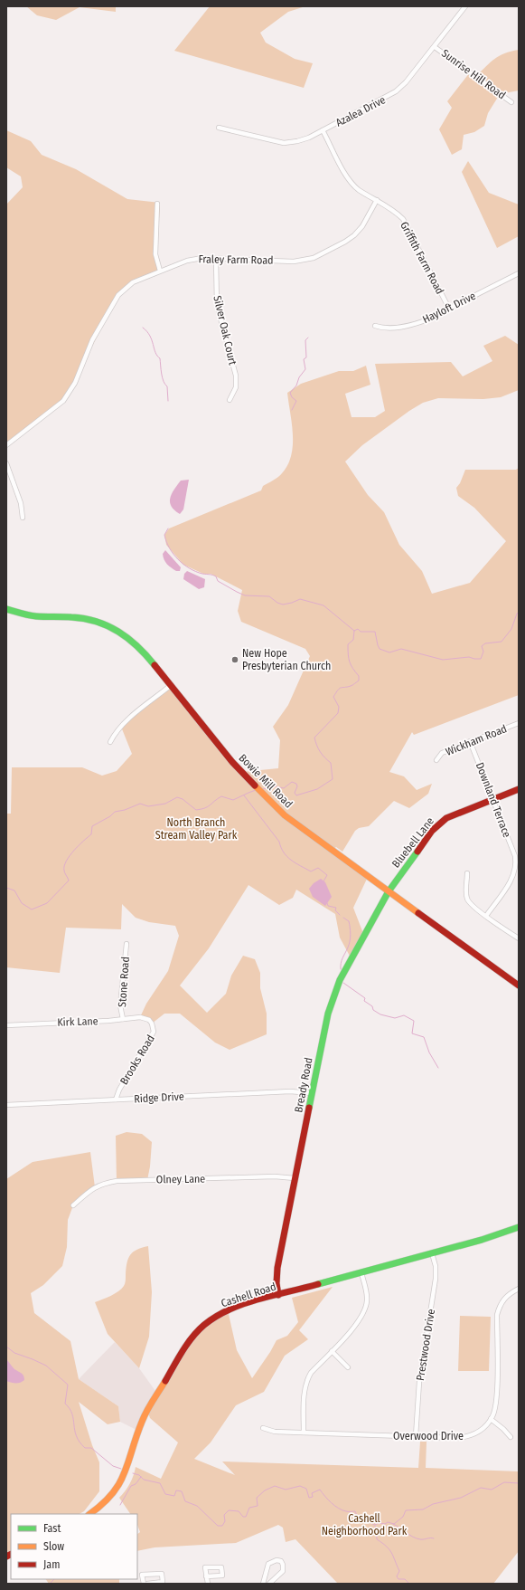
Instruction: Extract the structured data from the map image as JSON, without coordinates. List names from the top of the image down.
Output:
{
  "streets": {
    "street": [
      "Sunrise Hill Road",
      "Azalea Drive",
      "Griffith Farm Road",
      "Fraley Farm Road",
      "Hayloft Drive",
      "Silver Oak Court",
      "Wickham Road",
      "Bowie Mill Road",
      "Downland Terrace",
      "Bluebell Lane",
      "Stone Road",
      "Kirk Lane",
      "Brooks Road",
      "Bready Road",
      "Ridge Drive",
      "Olney Lane",
      "Cashell Road",
      "Prestwood Drive",
      "Overwood Drive"
    ]
  },
  "crossings": [
    ["Sunrise Hill Road", "Azalea Drive"],
    ["Azalea Drive", "Griffith Farm Road"],
    ["Griffith Farm Road", "Fraley Farm Road"],
    ["Griffith Farm Road", "Hayloft Drive"],
    ["Fraley Farm Road", "Silver Oak Court"],
    ["Wickham Road", "Downland Terrace"],
    ["Bowie Mill Road", "Bluebell Lane"],
    ["Bowie Mill Road", "Bready Road"],
    ["Downland Terrace", "Bluebell Lane"],
    ["Bluebell Lane", "Bready Road"],
    ["Stone Road", "Kirk Lane"],
    ["Kirk Lane", "Brooks Road"],
    ["Brooks Road", "Ridge Drive"],
    ["Bready Road", "Ridge Drive"],
    ["Bready Road", "Olney Lane"],
    ["Bready Road", "Cashell Road"],
    ["Cashell Road", "Prestwood Drive"],
    ["Prestwood Drive", "Overwood Drive"]
  ],
  "parks": ["North Branch Stream Valley Park", "Cashell Neighborhood Park"],
  "places": ["New Hope Presbyterian Church"],
  "legend": ["Fast", "Slow", "Jam"]
}
